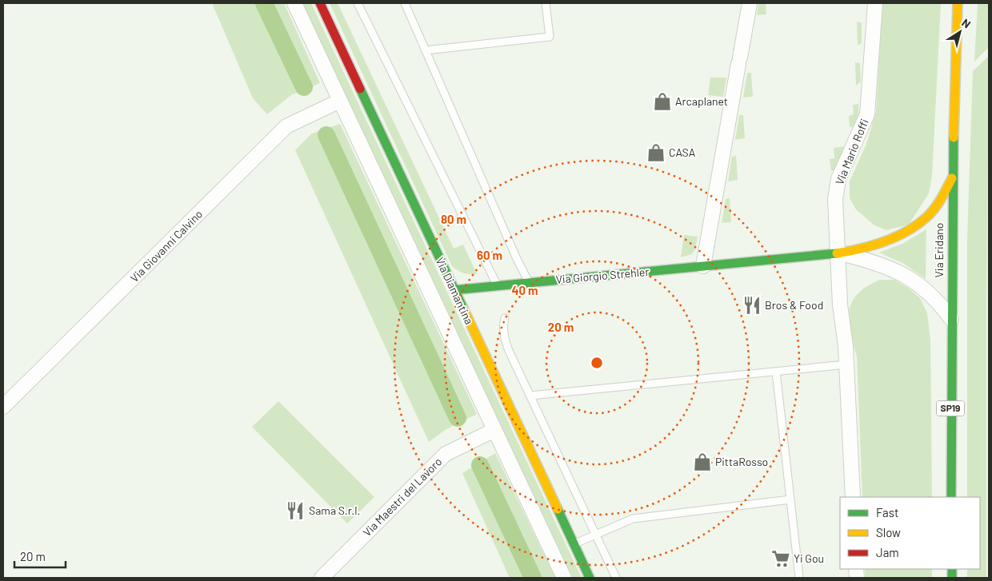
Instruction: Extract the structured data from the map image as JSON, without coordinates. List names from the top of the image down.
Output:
{
  "streets": {
    "street": [
      "Via Mario Roffi",
      "Via Giovanni Calvino",
      "Via Eridano",
      "Via Giorgio Strehler",
      "Via Diamantina",
      "SP19",
      "Via Maestri del Lavoro"
    ]
  },
  "crossings": [
    ["Via Mario Roffi", "Via Giorgio Strehler"],
    ["Via Giovanni Calvino", "Via Diamantina"],
    ["Via Eridano", "Via Giorgio Strehler"],
    ["Via Giorgio Strehler", "Via Diamantina"],
    ["Via Diamantina", "Via Maestri del Lavoro"]
  ],
  "places": {
    "shop": ["Arcaplanet", "CASA", "PittaRosso"],
    "restaurant": ["Bros & Food", "Sama S.r.l."],
    "supermarket": ["Yi Gou"]
  },
  "legend": ["Fast", "Slow", "Jam"],
  "scale_bar": "20 m",
  "north": "top right",
  "rings": [
    "80 m",
    "60 m",
    "40 m",
    "20 m"
  ]
}
